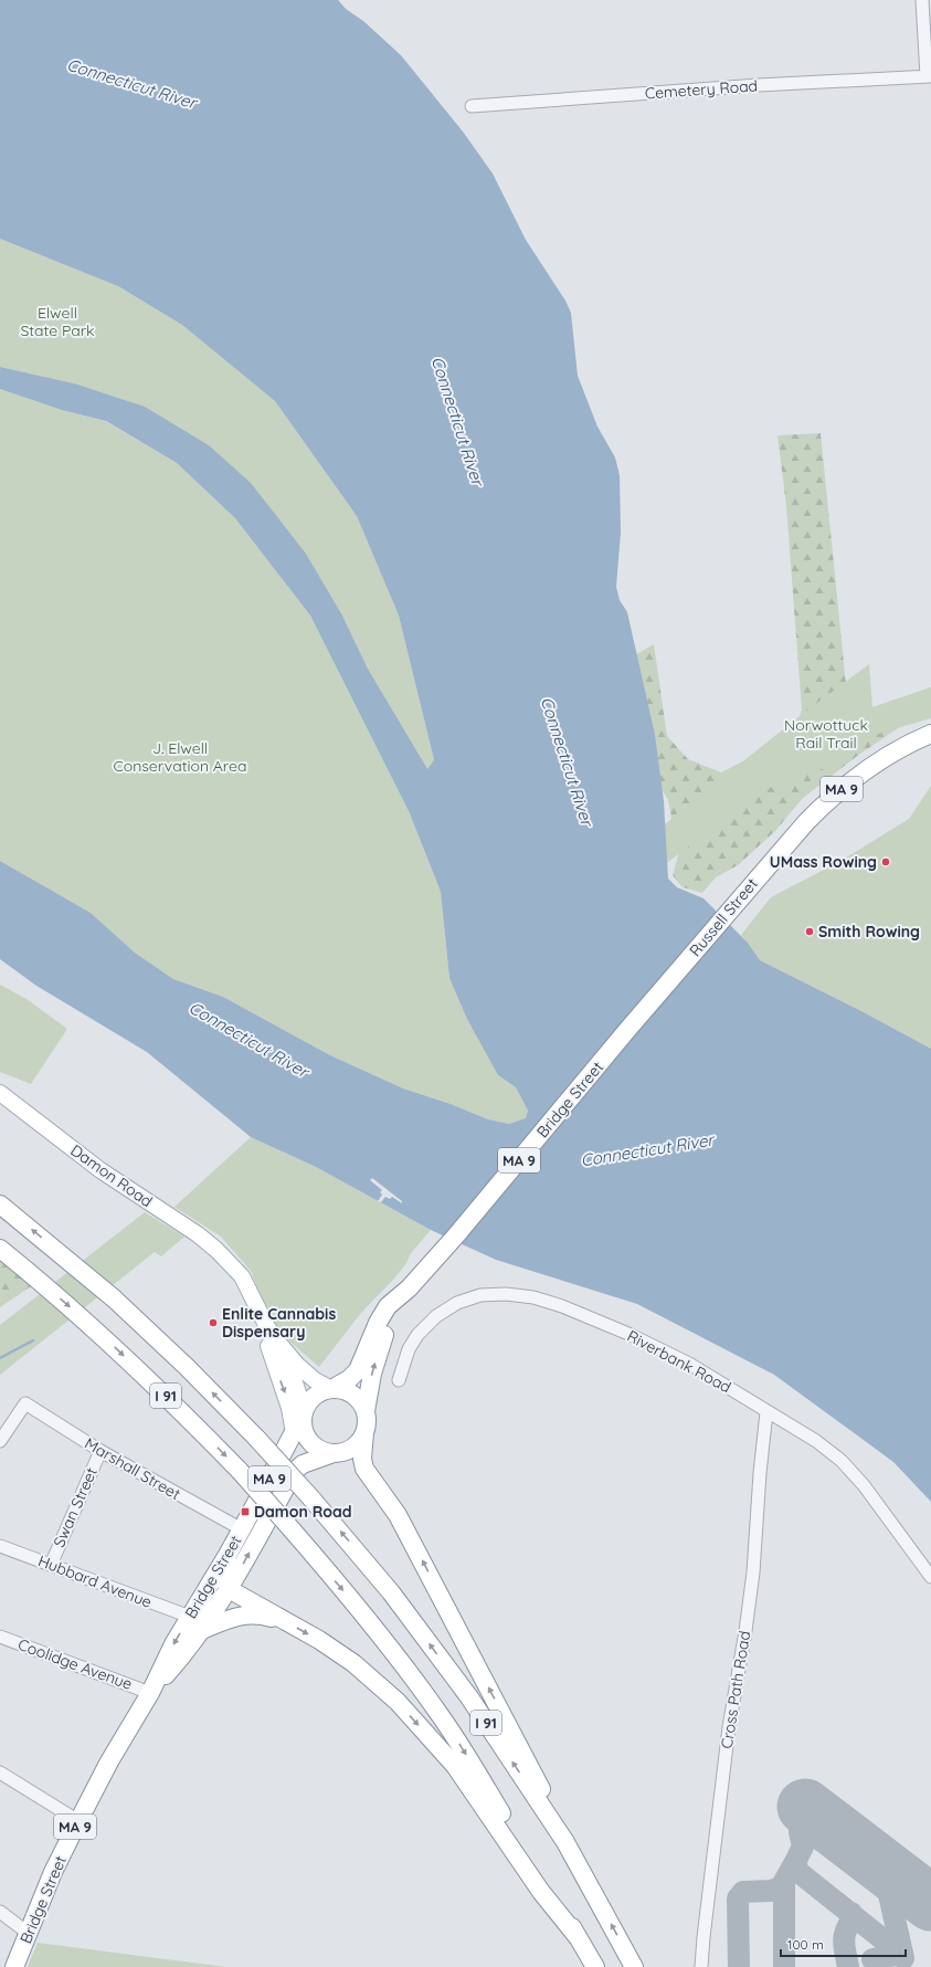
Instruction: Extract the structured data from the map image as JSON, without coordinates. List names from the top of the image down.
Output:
{
  "streets": {
    "highway": [
      "MA 9",
      "Russell Street",
      "Bridge Street",
      "I 91"
    ],
    "main road": ["Damon Road"],
    "street": [
      "Cemetery Road",
      "Riverbank Road",
      "Marshall Street",
      "Swan Street",
      "Hubbard Avenue",
      "Coolidge Avenue",
      "Cross Path Road"
    ]
  },
  "crossings": [
    ["Russell Street", "Bridge Street"],
    ["Bridge Street", "Damon Road"],
    ["Bridge Street", "Marshall Street"],
    ["Bridge Street", "Hubbard Avenue"],
    ["Bridge Street", "Coolidge Avenue"],
    ["Riverbank Road", "Cross Path Road"],
    ["Marshall Street", "Swan Street"],
    ["Swan Street", "Hubbard Avenue"]
  ],
  "water": ["Connecticut River"],
  "parks": ["Elwell State Park", "Norwottuck Rail Trail", "J. Elwell Conservation Area"],
  "places": {
    "other": ["UMass Rowing", "Smith Rowing", "Enlite Cannabis Dispensary"],
    "transit": ["Damon Road"]
  },
  "scale_bar": "100 m"
}
